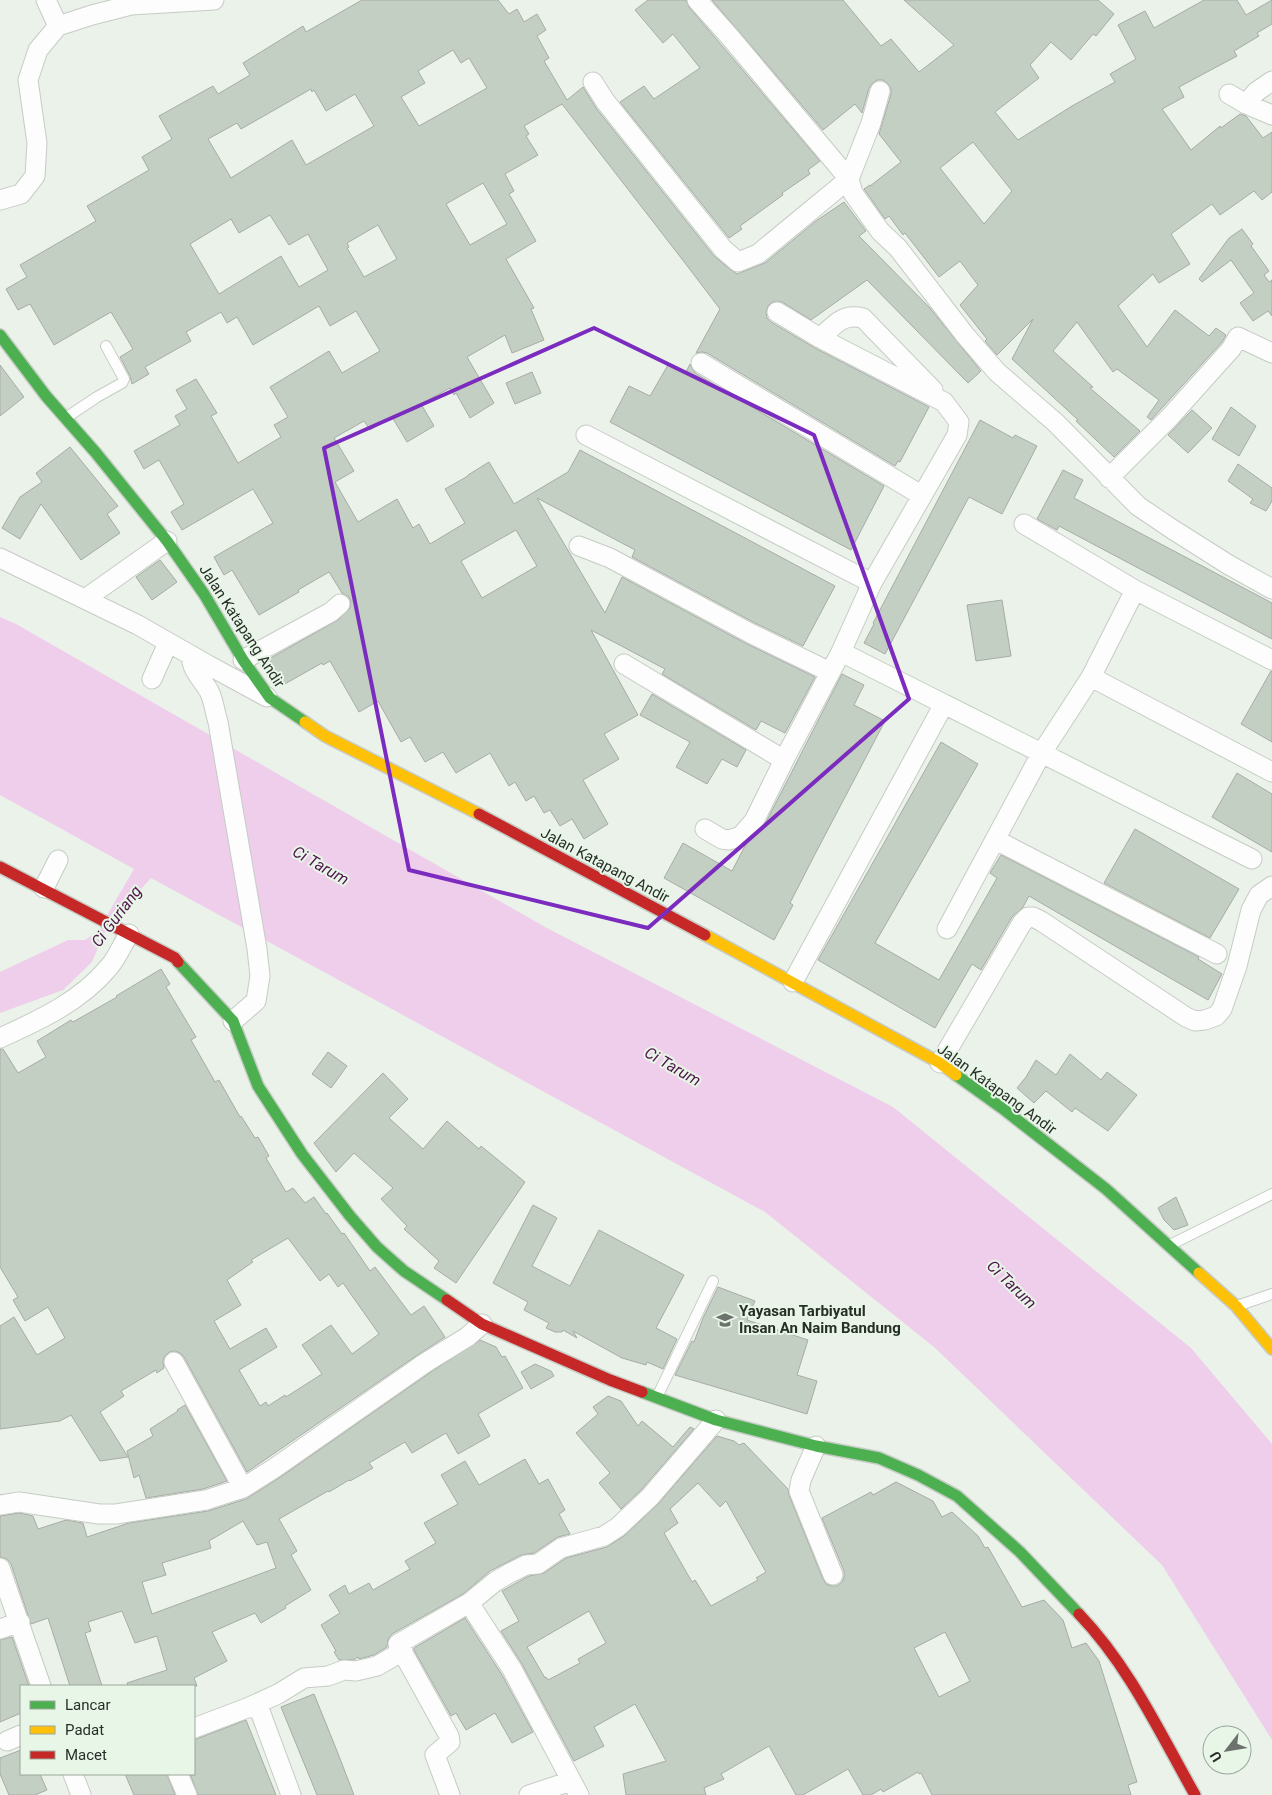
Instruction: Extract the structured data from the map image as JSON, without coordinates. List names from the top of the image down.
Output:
{
  "streets": {
    "street": ["Jalan Katapang Andir"]
  },
  "water": ["Ci Tarum", "Ci Guriang"],
  "places": {
    "school or university": ["Yayasan Tarbiyatul Insan An Naim Bandung"]
  },
  "legend": ["Lancar", "Padat", "Macet"],
  "north": "bottom left"
}
